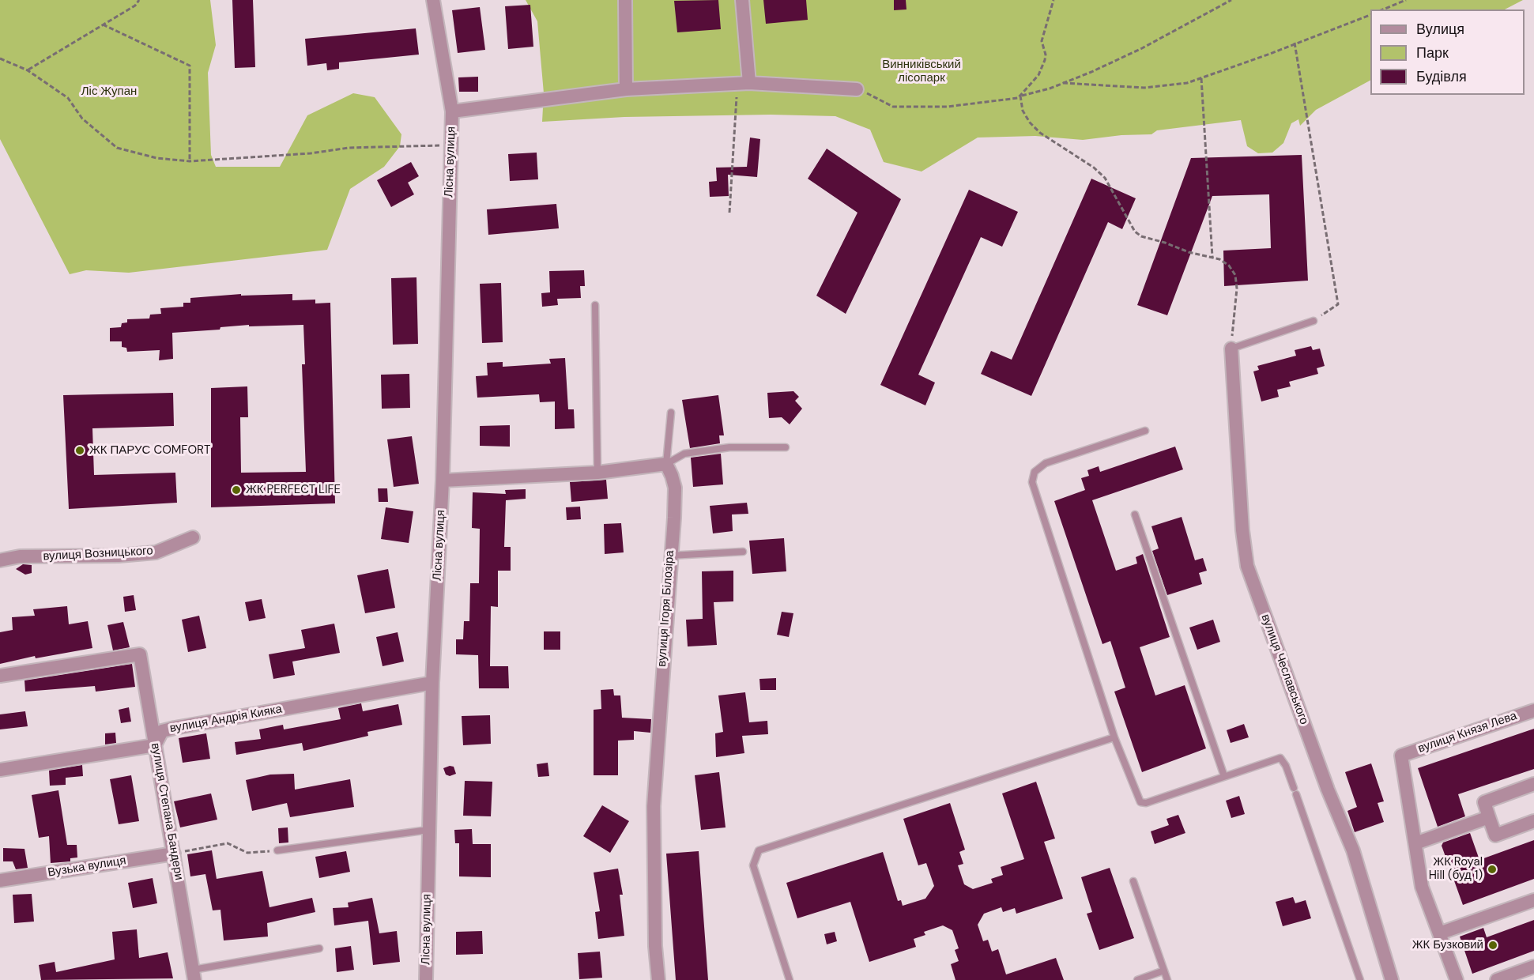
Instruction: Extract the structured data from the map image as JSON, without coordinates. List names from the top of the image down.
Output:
{
  "streets": {
    "street": [
      "Лісна вулиця",
      "вулиця Возницького",
      "вулиця Ігоря Білозіра",
      "вулиця Чеславського",
      "вулиця Андрія Кияка",
      "вулиця Князя Лева",
      "вулиця Степана Бандери",
      "Вузька вулиця"
    ]
  },
  "crossings": [
    ["Лісна вулиця", "вулиця Андрія Кияка"],
    ["вулиця Андрія Кияка", "вулиця Степана Бандери"],
    ["вулиця Степана Бандери", "Вузька вулиця"]
  ],
  "parks": ["Винниківський лісопарк", "Ліс Жупан"],
  "places": [
    "ЖК ПАРУС COMFORT",
    "ЖК PERFECT LIFE",
    "ЖК Royal Hill (буд 1)",
    "ЖК Бузковий"
  ],
  "legend": ["Вулиця", "Парк", "Будівля"]
}
